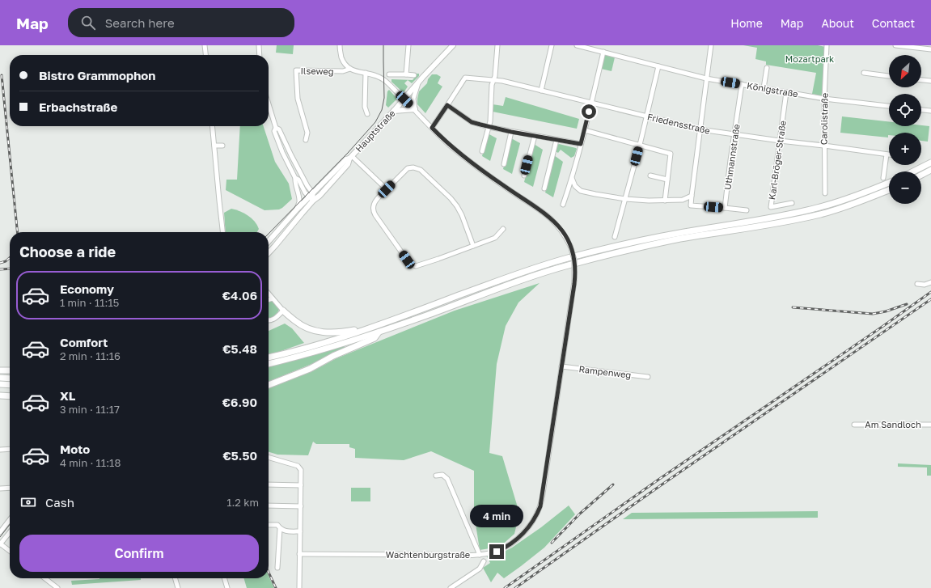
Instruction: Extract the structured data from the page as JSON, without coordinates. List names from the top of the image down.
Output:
{
  "streets": {
    "main road": ["Hauptstraße"],
    "street": [
      "Ilseweg",
      "Königstraße",
      "Carolistraße",
      "Friedensstraße",
      "Uthmannstraße",
      "Karl-Bröger-Straße",
      "Rampenweg",
      "Am Sandloch",
      "Wachtenburgstraße"
    ]
  },
  "crossings": [
    ["Königstraße", "Carolistraße"],
    ["Königstraße", "Uthmannstraße"],
    ["Königstraße", "Karl-Bröger-Straße"],
    ["Carolistraße", "Friedensstraße"],
    ["Friedensstraße", "Uthmannstraße"],
    ["Friedensstraße", "Karl-Bröger-Straße"]
  ],
  "parks": ["Mozartpark"],
  "north": "bottom left",
  "page": {
    "header": "Map",
    "search": "Search here",
    "nav": [
      "Home",
      "Map",
      "About",
      "Contact"
    ],
    "map_buttons": ["+", "−"],
    "banner": ["Bistro Grammophon", "Erbachstraße"],
    "heading": "Choose a ride",
    "list": [
      {
        "name": "Economy",
        "note": "1 min · 11:15",
        "value": "€4.06"
      },
      {
        "name": "Comfort",
        "note": "2 min · 11:16",
        "value": "€5.48"
      },
      {
        "name": "XL",
        "note": "3 min · 11:17",
        "value": "€6.90"
      },
      {
        "name": "Moto",
        "note": "4 min · 11:18",
        "value": "€5.50"
      }
    ],
    "pay": ["Cash", "1.2 km"],
    "bubble": "4 min",
    "buttons": "Confirm"
  }
}
